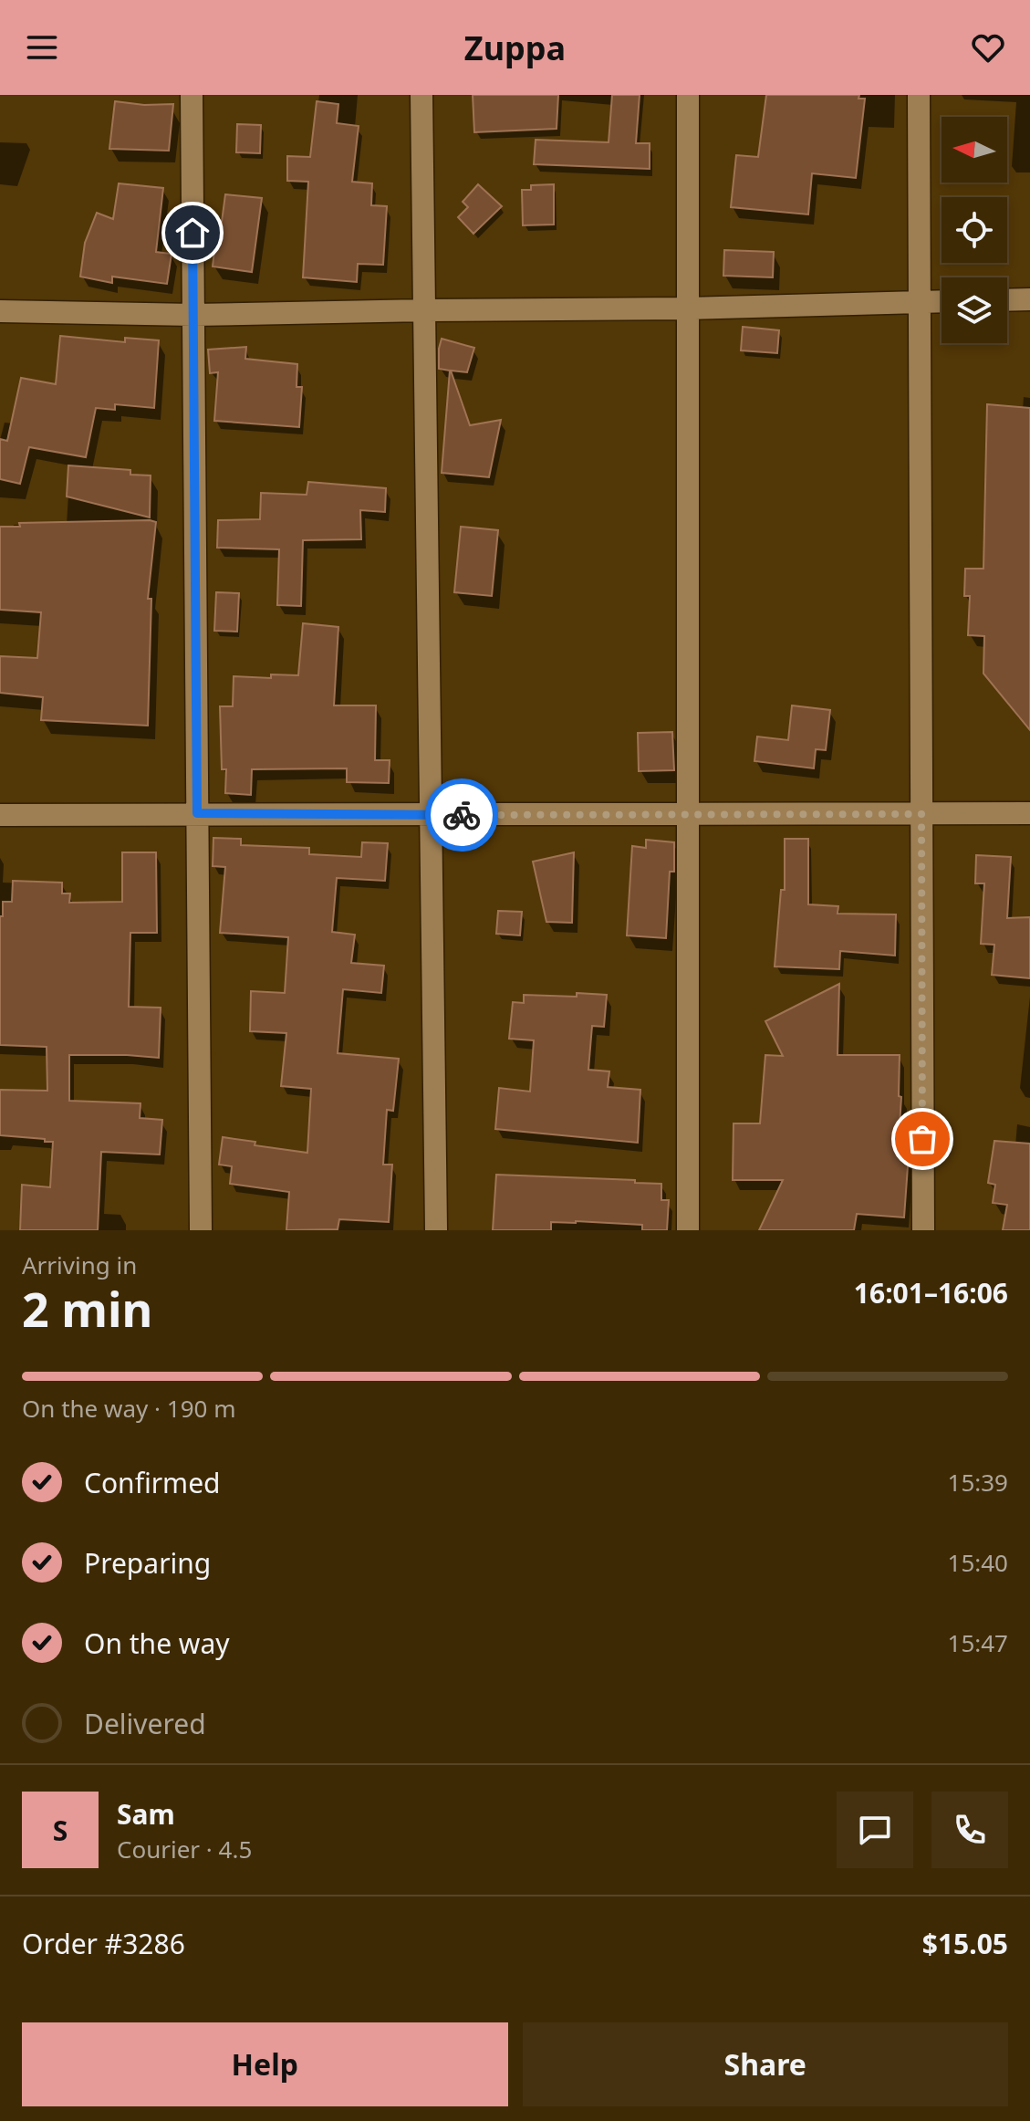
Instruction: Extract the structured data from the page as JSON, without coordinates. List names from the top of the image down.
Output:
{
  "north": "left",
  "page": {
    "header": "Zuppa",
    "heading": ["2 min", "Arriving in", "16:01–16:06"],
    "panel": [
      "Sam",
      "Courier · 4.5",
      "Order #3286",
      "$15.05"
    ],
    "bar": "On the way · 190 m",
    "list": [
      ["Confirmed", "15:39"],
      ["Preparing", "15:40"],
      ["On the way", "15:47"],
      "Delivered"
    ],
    "round": "S",
    "buttons": ["Help", "Share"]
  }
}
